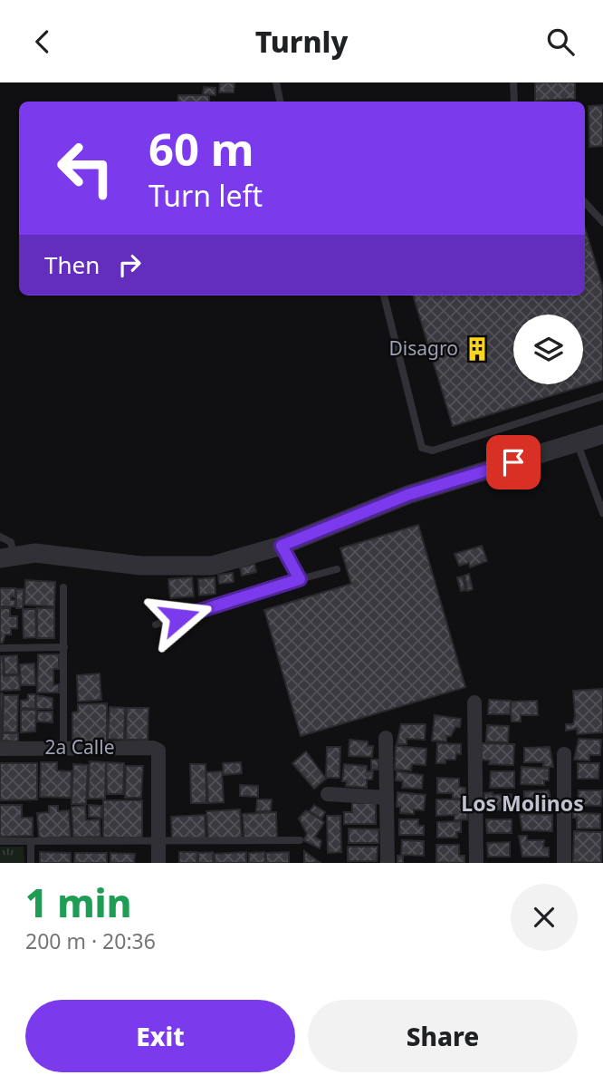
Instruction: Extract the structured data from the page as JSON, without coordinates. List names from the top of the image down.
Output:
{
  "streets": {
    "street": ["2a Calle"]
  },
  "districts": ["Los Molinos"],
  "places": {
    "building": ["Disagro"]
  },
  "page": {
    "header": "Turnly",
    "turn": ["60 m", "Turn left"],
    "then": "Then",
    "heading": ["1 min", "200 m · 20:36"],
    "buttons": ["Exit", "Share"]
  }
}
